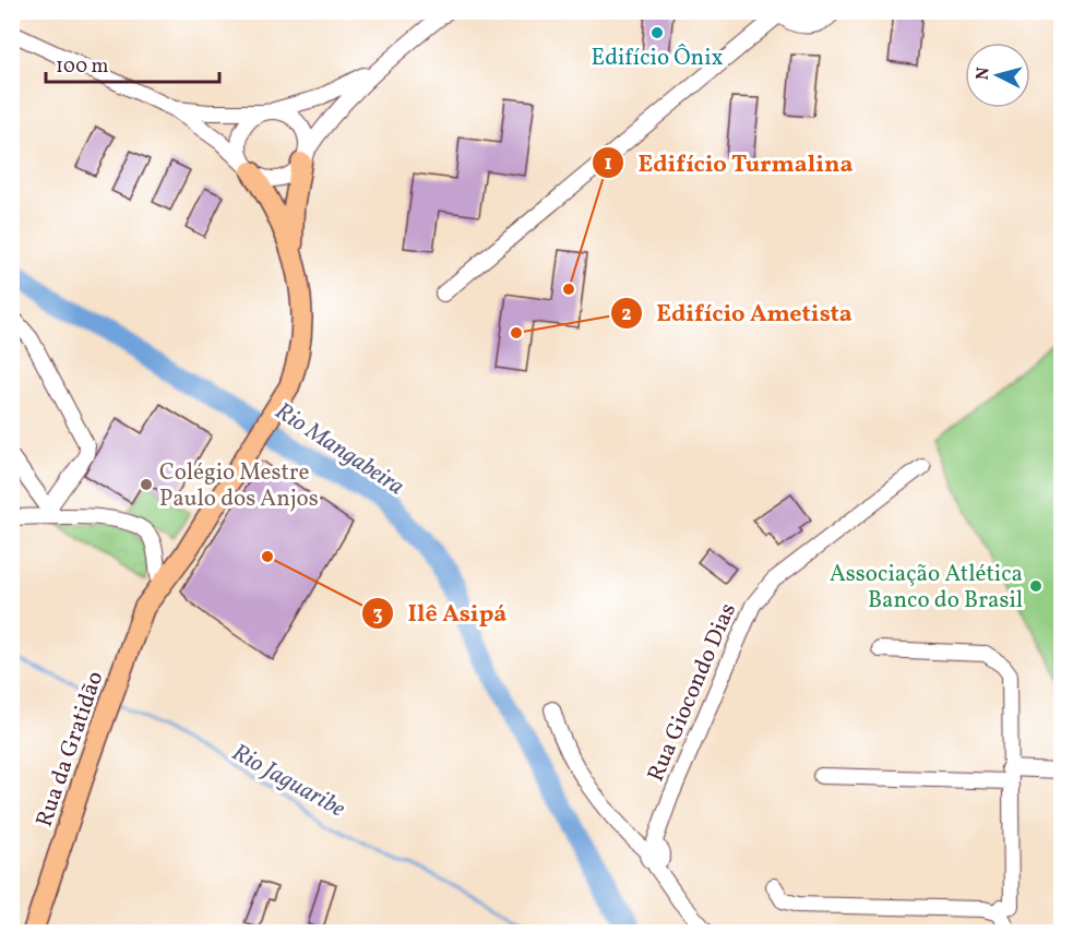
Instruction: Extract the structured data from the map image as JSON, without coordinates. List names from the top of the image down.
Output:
{
  "streets": {
    "main road": ["Rua da Gratidão"],
    "street": ["Rua Giocondo Dias"]
  },
  "water": ["Rio Mangabeira", "Rio Jaguaribe"],
  "places": [
    "Edifício Ônix",
    "Edifício Turmalina",
    "Edifício Ametista",
    "Colégio Mestre Paulo dos Anjos",
    "Ilê Asipá",
    "Associação Atlética Banco do Brasil"
  ],
  "scale_bar": "100 m",
  "north": "left"
}
